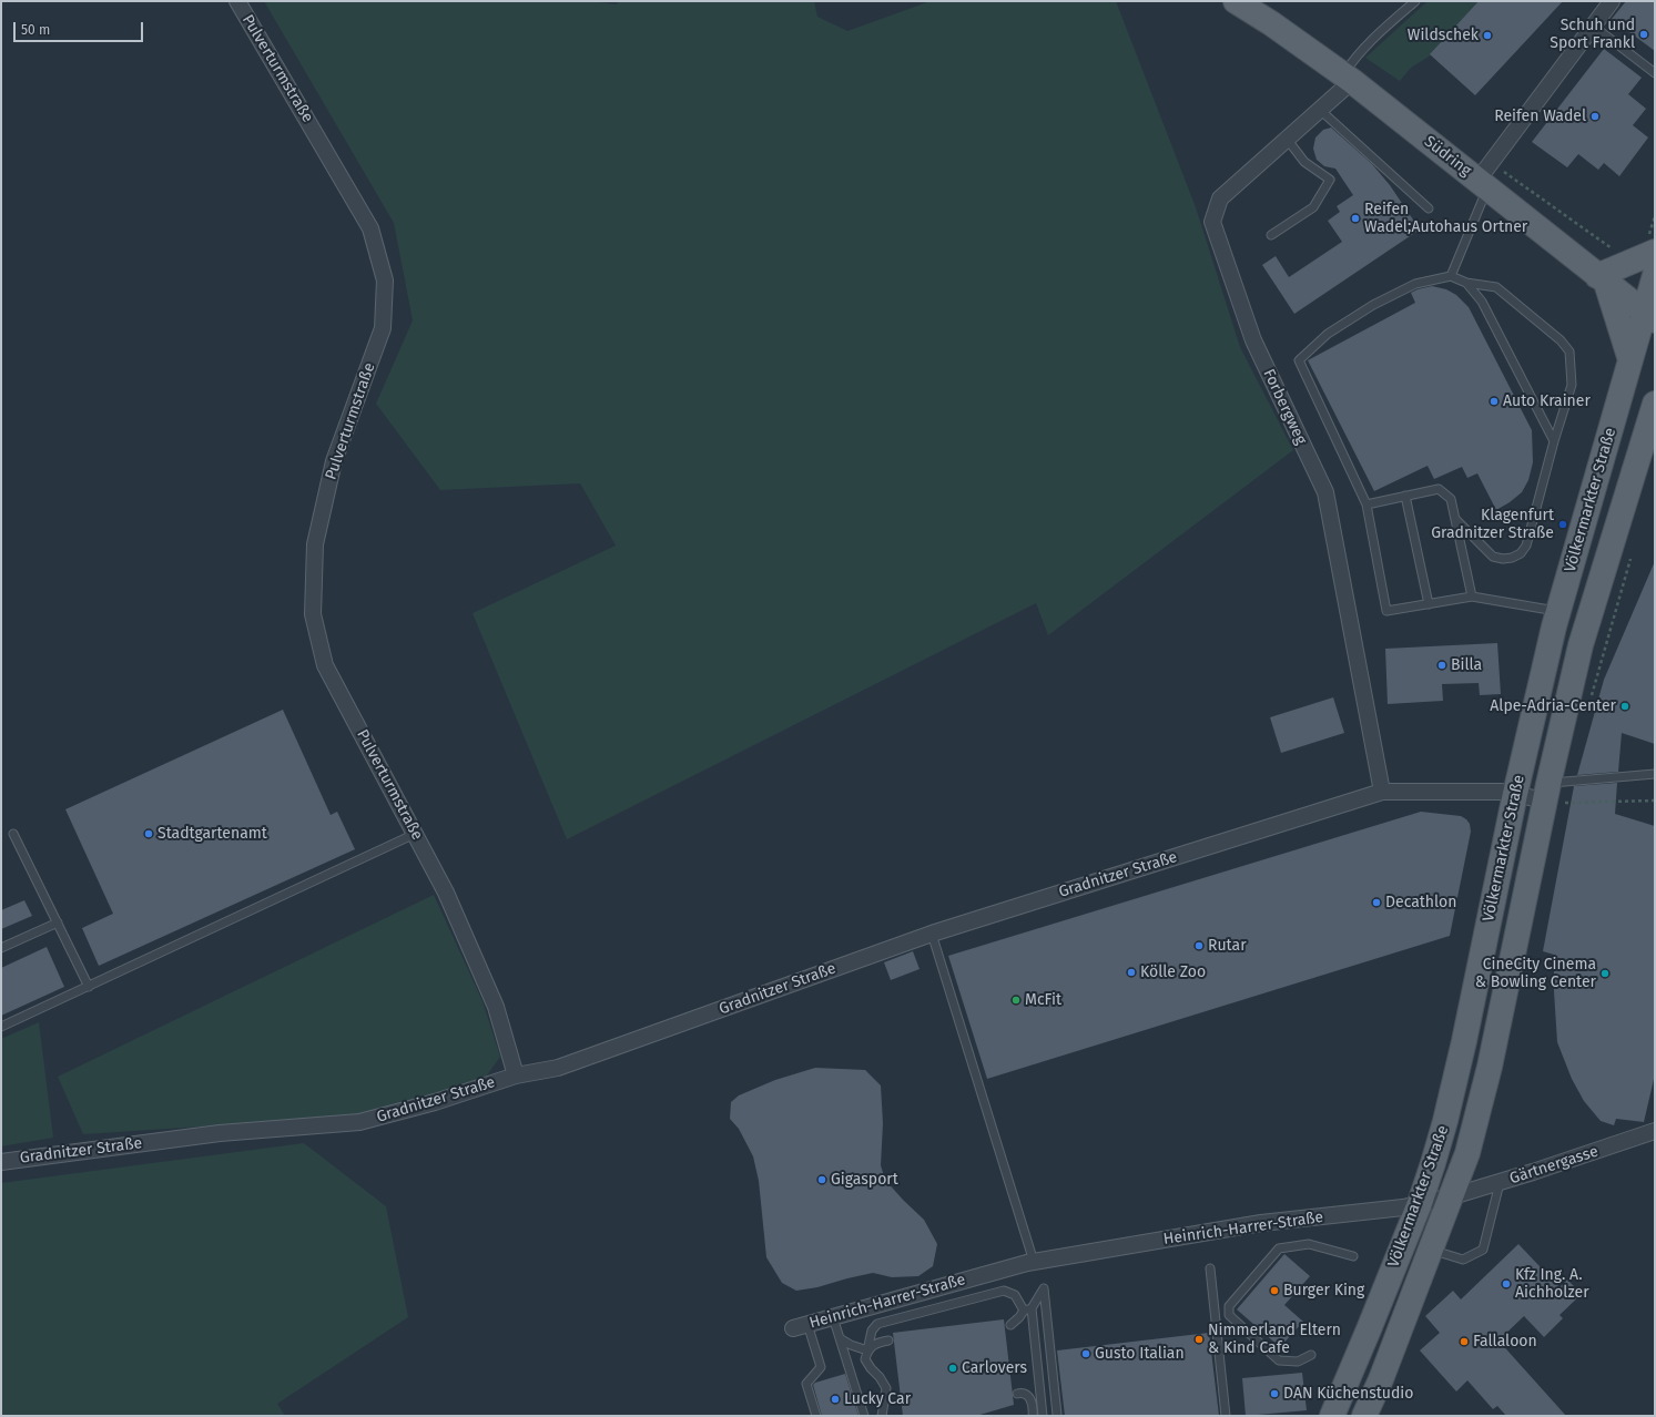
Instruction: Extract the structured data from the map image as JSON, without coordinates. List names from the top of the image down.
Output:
{
  "streets": {
    "main road": ["Südring", "Völkermarkter Straße"],
    "street": [
      "Pulverturmstraße",
      "Forbergweg",
      "Gradnitzer Straße",
      "Gärtnergasse",
      "Heinrich-Harrer-Straße"
    ]
  },
  "crossings": [
    ["Pulverturmstraße", "Gradnitzer Straße"],
    ["Südring", "Forbergweg"],
    ["Forbergweg", "Gradnitzer Straße"],
    ["Völkermarkter Straße", "Gradnitzer Straße"],
    ["Völkermarkter Straße", "Gärtnergasse"],
    ["Völkermarkter Straße", "Heinrich-Harrer-Straße"],
    ["Gärtnergasse", "Heinrich-Harrer-Straße"]
  ],
  "places": [
    "Schuh und Sport Frankl",
    "Wildschek",
    "Reifen Wadel",
    "Reifen Wadel;Autohaus Ortner",
    "Auto Krainer",
    "Klagenfurt Gradnitzer Straße",
    "Billa",
    "Alpe-Adria-Center",
    "Stadtgartenamt",
    "Decathlon",
    "Rutar",
    "Kölle Zoo",
    "CineCity Cinema & Bowling Center",
    "McFit",
    "Gigasport",
    "Kfz Ing. A. Aichholzer",
    "Burger King",
    "Nimmerland Eltern & Kind Cafe",
    "Fallaloon",
    "Gusto Italian",
    "Carlovers",
    "DAN Küchenstudio",
    "Lucky Car"
  ],
  "scale_bar": "50 m"
}
